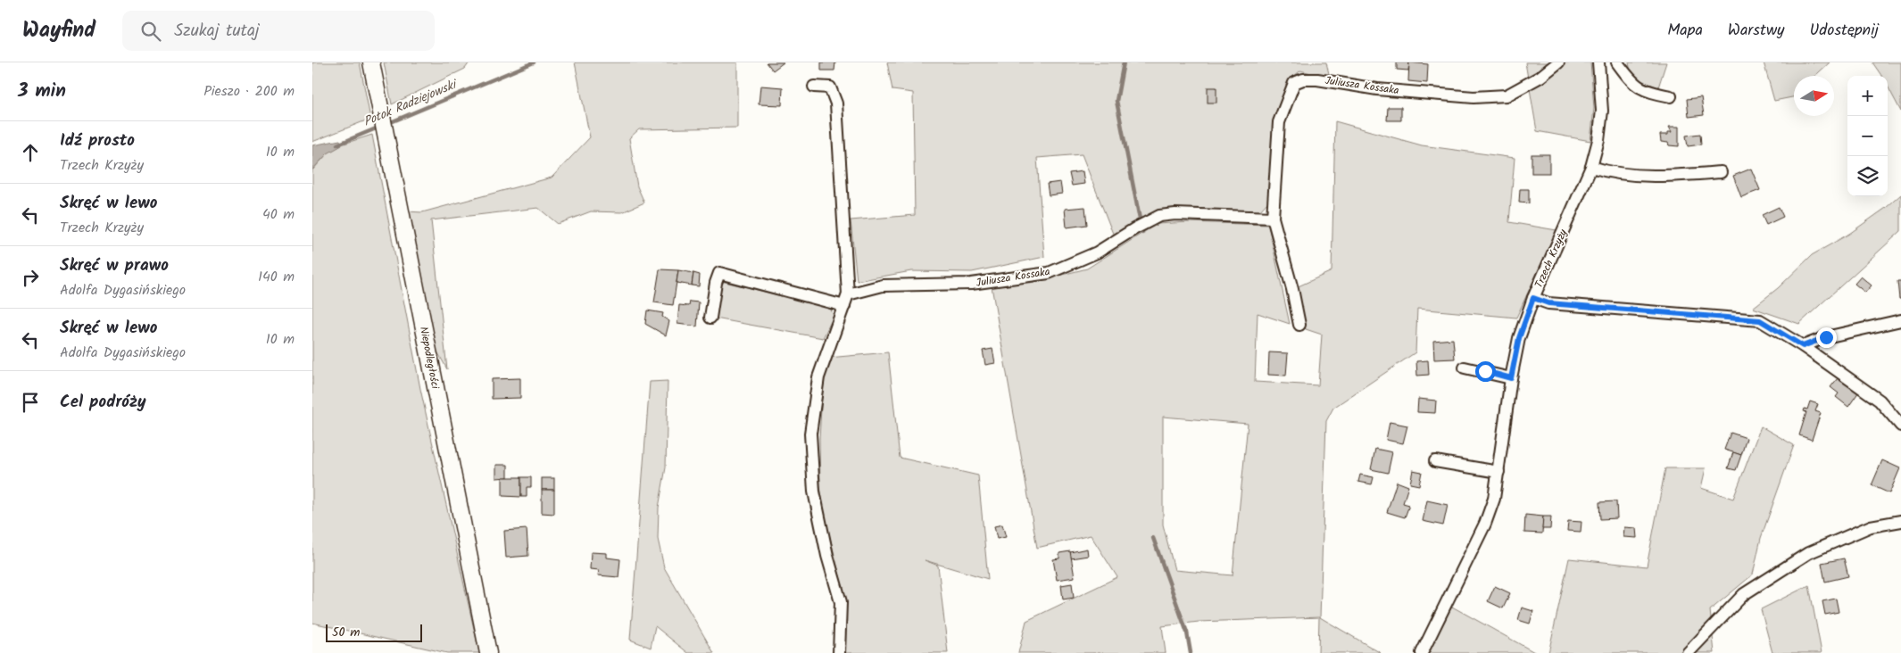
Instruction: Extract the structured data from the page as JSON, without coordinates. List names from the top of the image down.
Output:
{
  "streets": {
    "street": ["Juliusza Kossaka", "Trzech Krzyży", "Niepodległości"]
  },
  "water": ["Potok Radziejowski"],
  "scale_bar": "50 m",
  "north": "right",
  "page": {
    "header": "Wayfind",
    "search": "Szukaj tutaj",
    "nav": ["Mapa", "Warstwy", "Udostępnij"],
    "heading": ["3 min", "Pieszo · 200 m"],
    "map_buttons": ["+", "−"],
    "list": [
      ["Idź prosto", "Trzech Krzyży", "10 m"],
      ["Skręć w lewo", "Trzech Krzyży", "40 m"],
      ["Skręć w prawo", "Adolfa Dygasińskiego", "140 m"],
      ["Skręć w lewo", "Adolfa Dygasińskiego", "10 m"],
      "Cel podróży"
    ],
    "scale": "50 m"
  }
}
